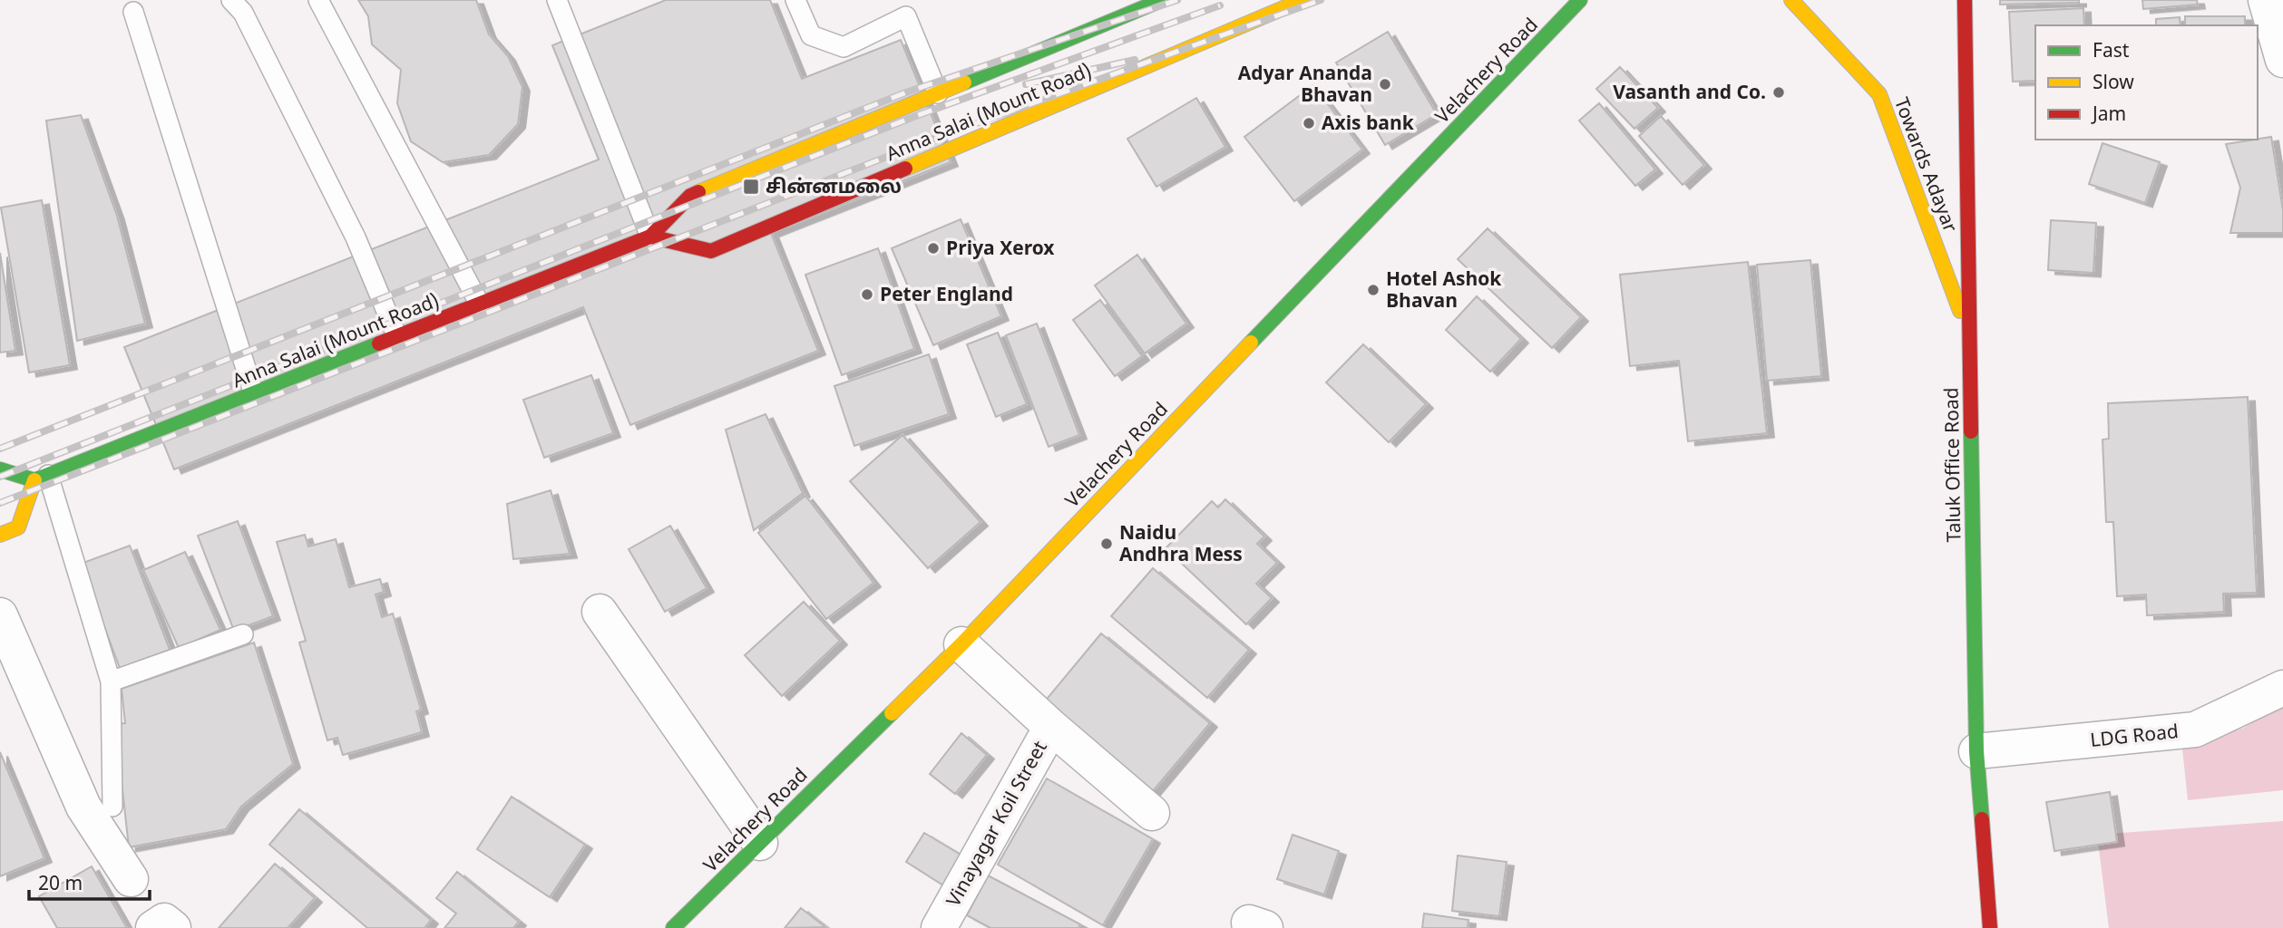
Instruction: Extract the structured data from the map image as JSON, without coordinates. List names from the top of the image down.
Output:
{
  "streets": {
    "main road": [
      "Velachery Road",
      "Anna Salai (Mount Road)",
      "Towards Adayar",
      "Taluk Office Road"
    ],
    "street": ["LDG Road", "Vinayagar Koil Street"]
  },
  "crossings": [
    ["Velachery Road", "Vinayagar Koil Street"],
    ["Towards Adayar", "Taluk Office Road"],
    ["Taluk Office Road", "LDG Road"]
  ],
  "places": {
    "other": [
      "Adyar Ananda Bhavan",
      "Vasanth and Co.",
      "Axis bank",
      "Priya Xerox",
      "Hotel Ashok Bhavan",
      "Peter England",
      "Naidu Andhra Mess"
    ],
    "transit": ["சின்னமலை"]
  },
  "legend": ["Fast", "Slow", "Jam"],
  "scale_bar": "20 m"
}
